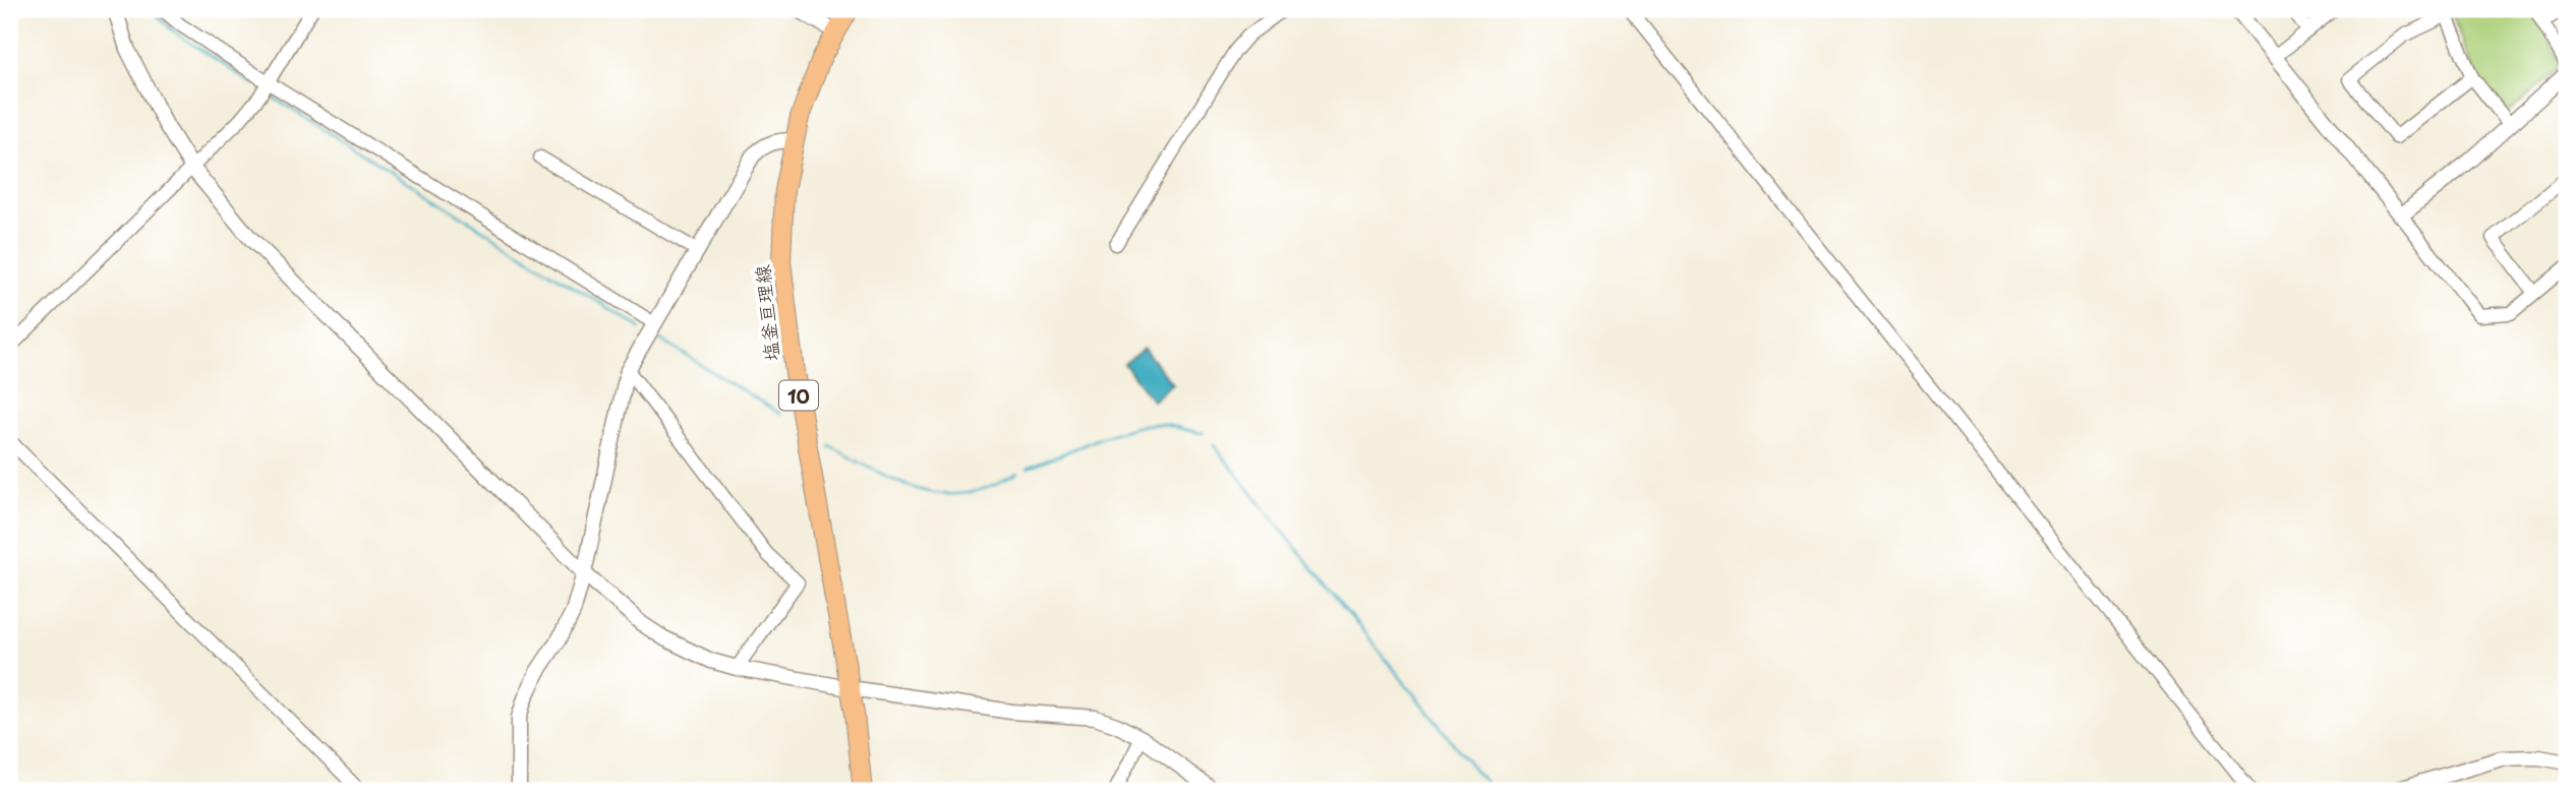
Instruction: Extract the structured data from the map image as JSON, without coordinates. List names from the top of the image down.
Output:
{
  "streets": {
    "main road": ["塩釜亘理線", "10"]
  }
}
